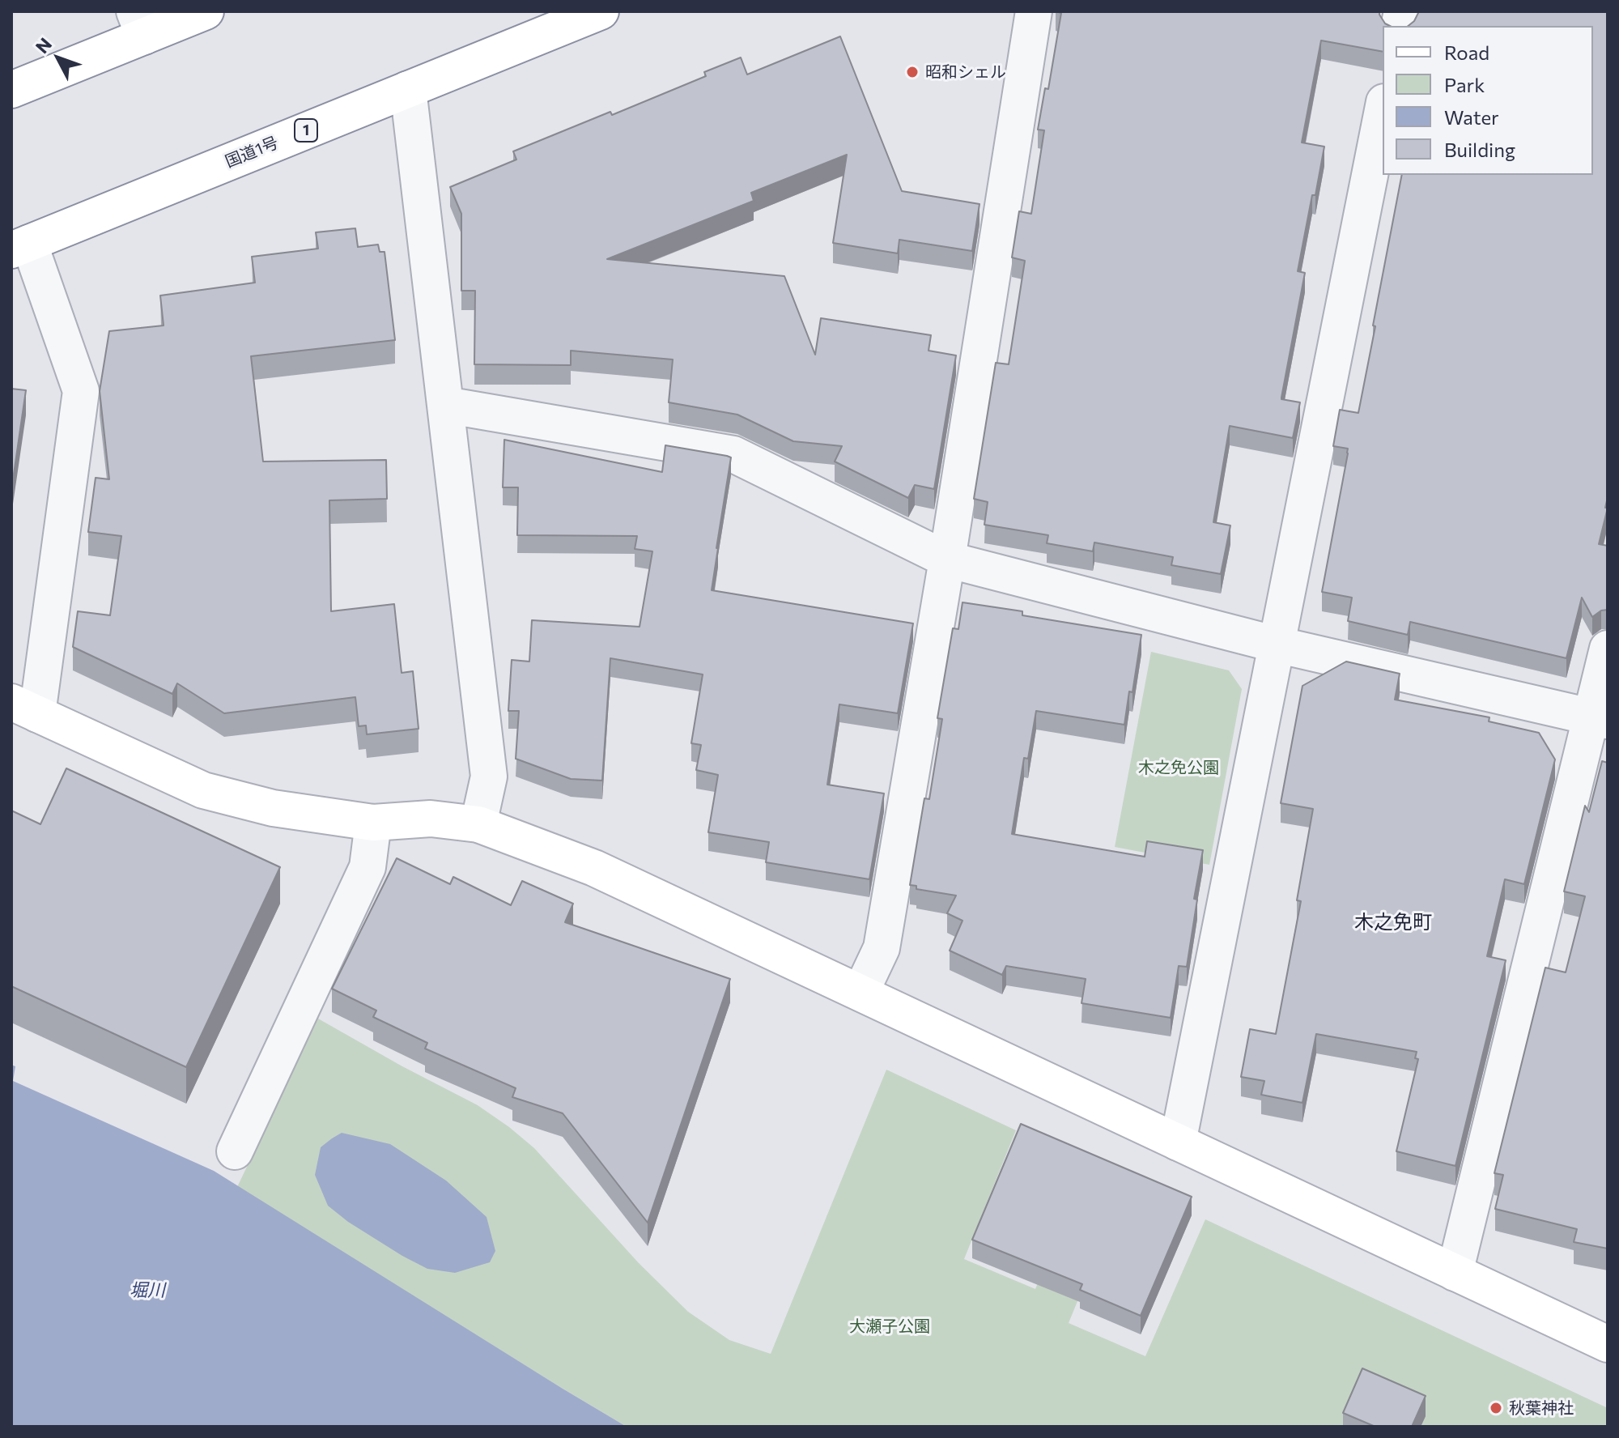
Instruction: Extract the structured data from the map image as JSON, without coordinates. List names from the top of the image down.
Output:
{
  "streets": {
    "main road": ["1", "国道1号"]
  },
  "districts": ["木之免町"],
  "water": ["堀川"],
  "parks": ["木之免公園", "大瀬子公園"],
  "places": ["昭和シェル", "秋葉神社"],
  "legend": [
    "Road",
    "Park",
    "Water",
    "Building"
  ],
  "north": "top left"
}
